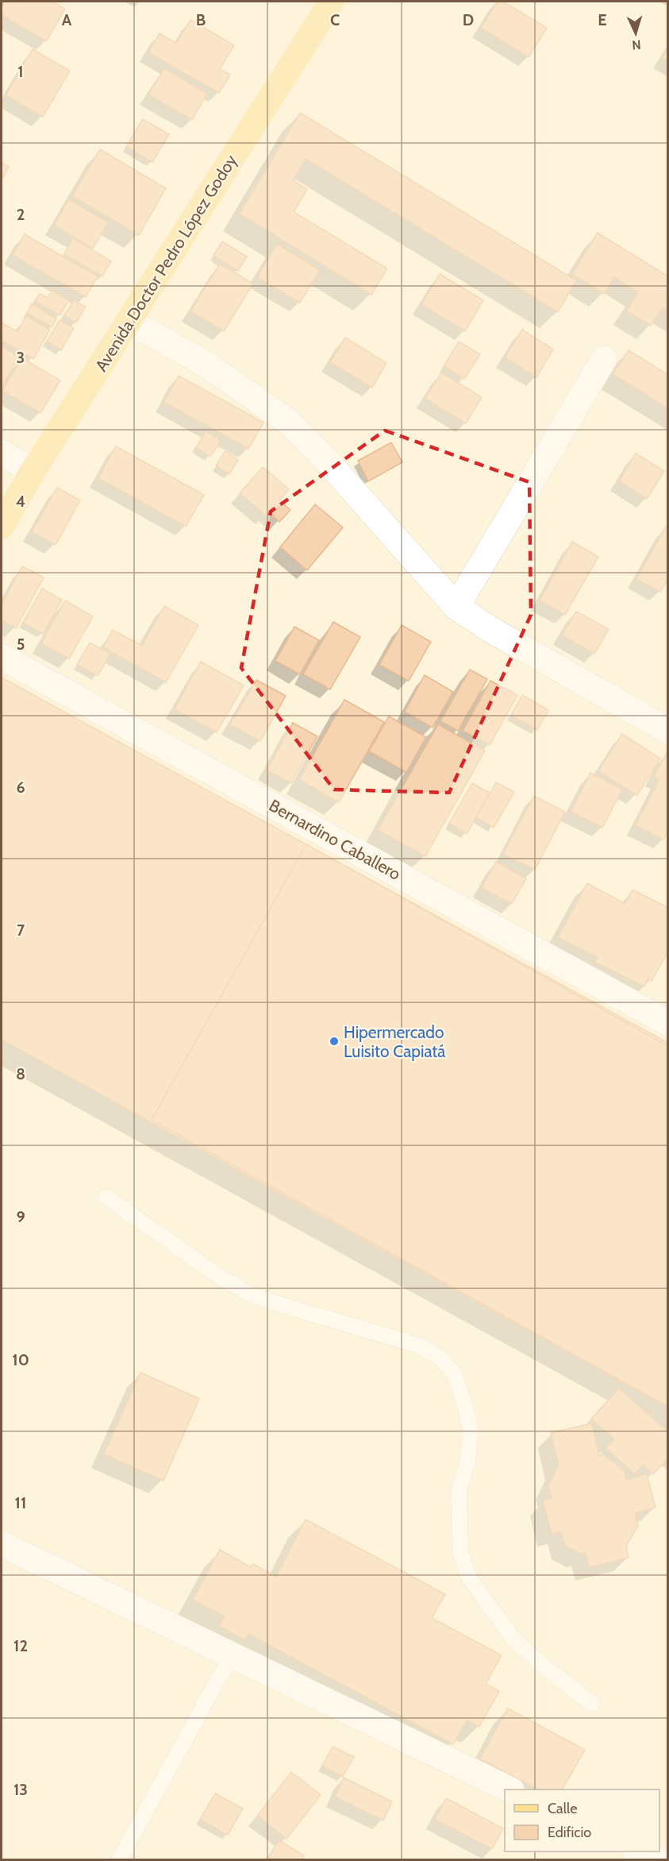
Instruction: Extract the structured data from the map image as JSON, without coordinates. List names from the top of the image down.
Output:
{
  "streets": {
    "main road": ["Avenida Doctor Pedro López Godoy"],
    "street": ["Bernardino Caballero"]
  },
  "places": ["Hipermercado Luisito Capiatá"],
  "legend": ["Calle", "Edificio"],
  "north": "bottom",
  "grid": {
    "columns": [
      "A",
      "B",
      "C",
      "D",
      "E"
    ],
    "rows": [
      "1",
      "2",
      "3",
      "4",
      "5",
      "6",
      "7",
      "8",
      "9",
      "10",
      "11",
      "12",
      "13"
    ]
  }
}
